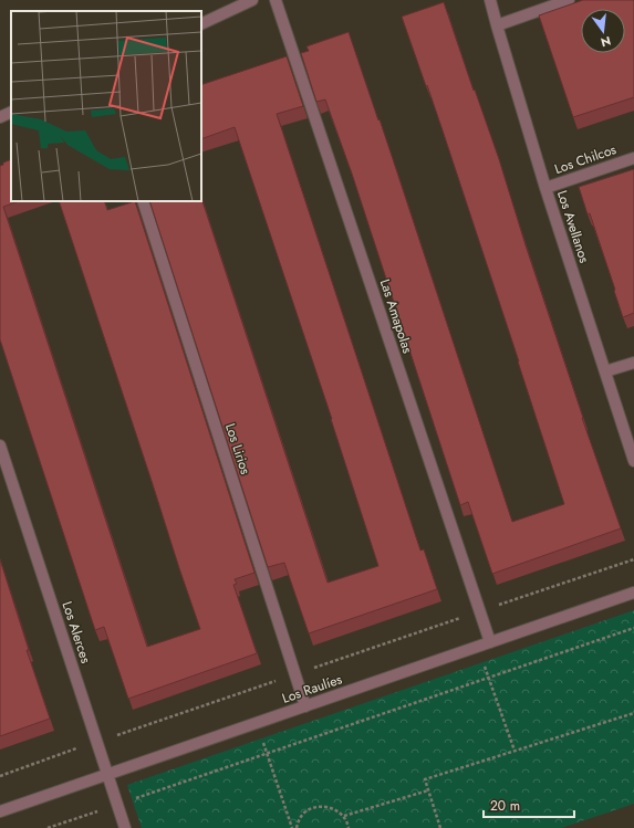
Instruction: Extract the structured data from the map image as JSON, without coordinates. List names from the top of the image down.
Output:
{
  "streets": {
    "street": [
      "Los Chilcos",
      "Los Avellanos",
      "Las Amapolas",
      "Los Lirios",
      "Los Alerces",
      "Los Raulíes"
    ]
  },
  "crossings": [
    ["Los Chilcos", "Los Avellanos"],
    ["Las Amapolas", "Los Raulíes"],
    ["Los Lirios", "Los Raulíes"],
    ["Los Alerces", "Los Raulíes"]
  ],
  "scale_bar": "20 m",
  "north": "bottom"
}
